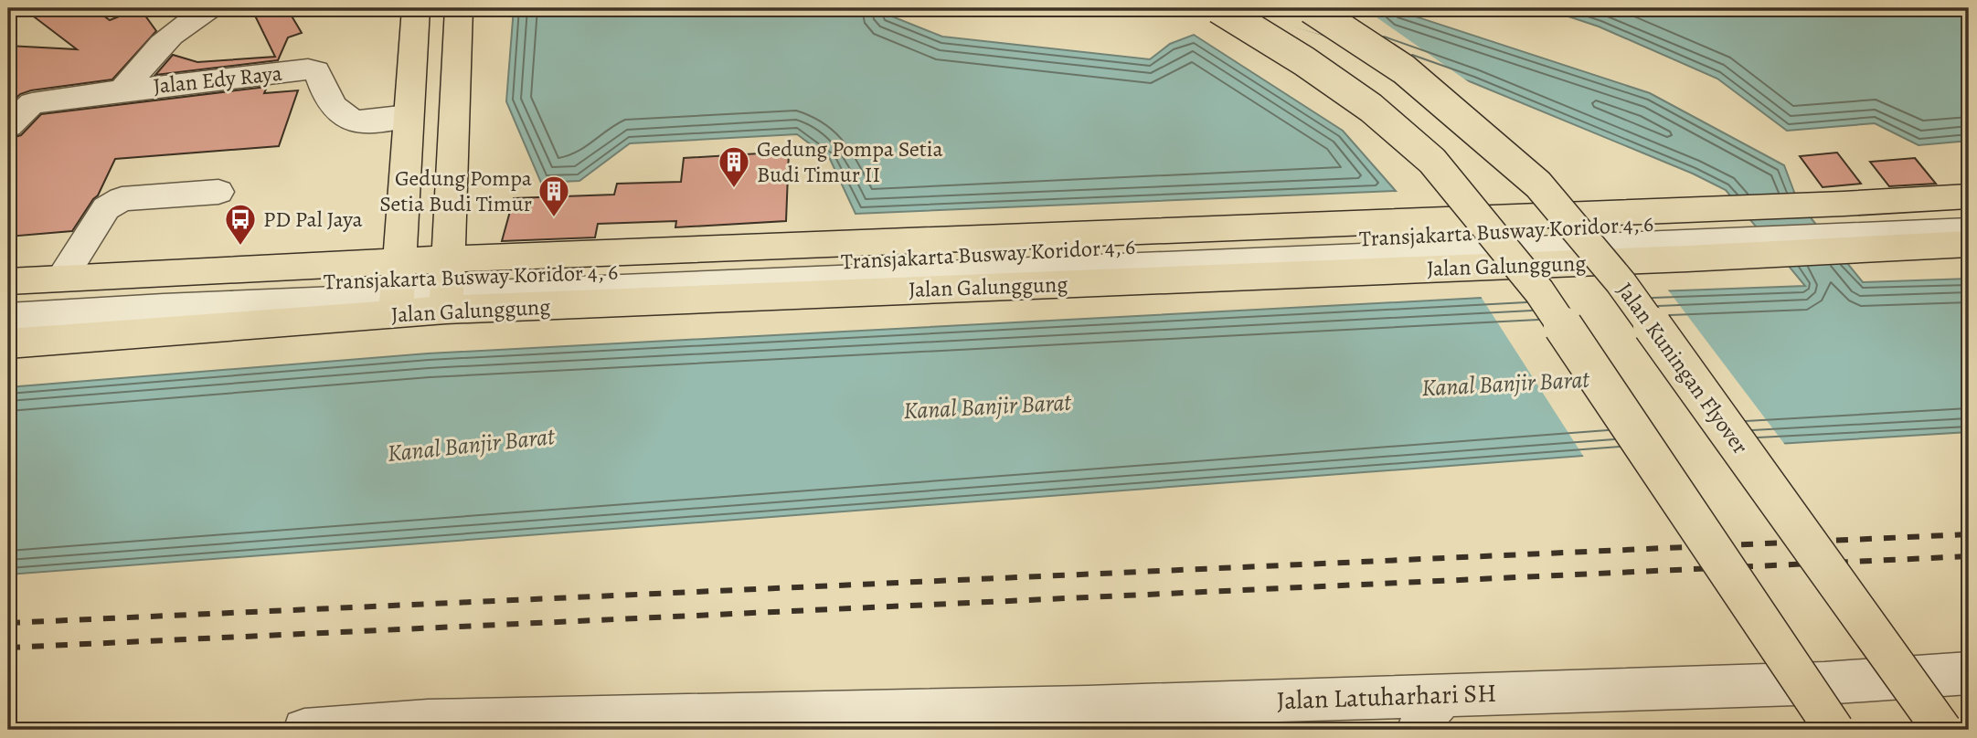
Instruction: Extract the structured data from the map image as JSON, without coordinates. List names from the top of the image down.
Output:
{
  "streets": {
    "main road": ["Jalan Galunggung", "Jalan Kuningan Flyover"],
    "street": ["Jalan Edy Raya", "Transjakarta Busway Koridor 4, 6", "Jalan Latuharhari SH"]
  },
  "crossings": [
    ["Transjakarta Busway Koridor 4, 6", "Jalan Galunggung"]
  ],
  "water": ["Kanal Banjir Barat"],
  "places": {
    "building": ["Gedung Pompa Setia Budi Timur II", "Gedung Pompa Setia Budi Timur"],
    "bus stop": ["PD Pal Jaya"]
  }
}
